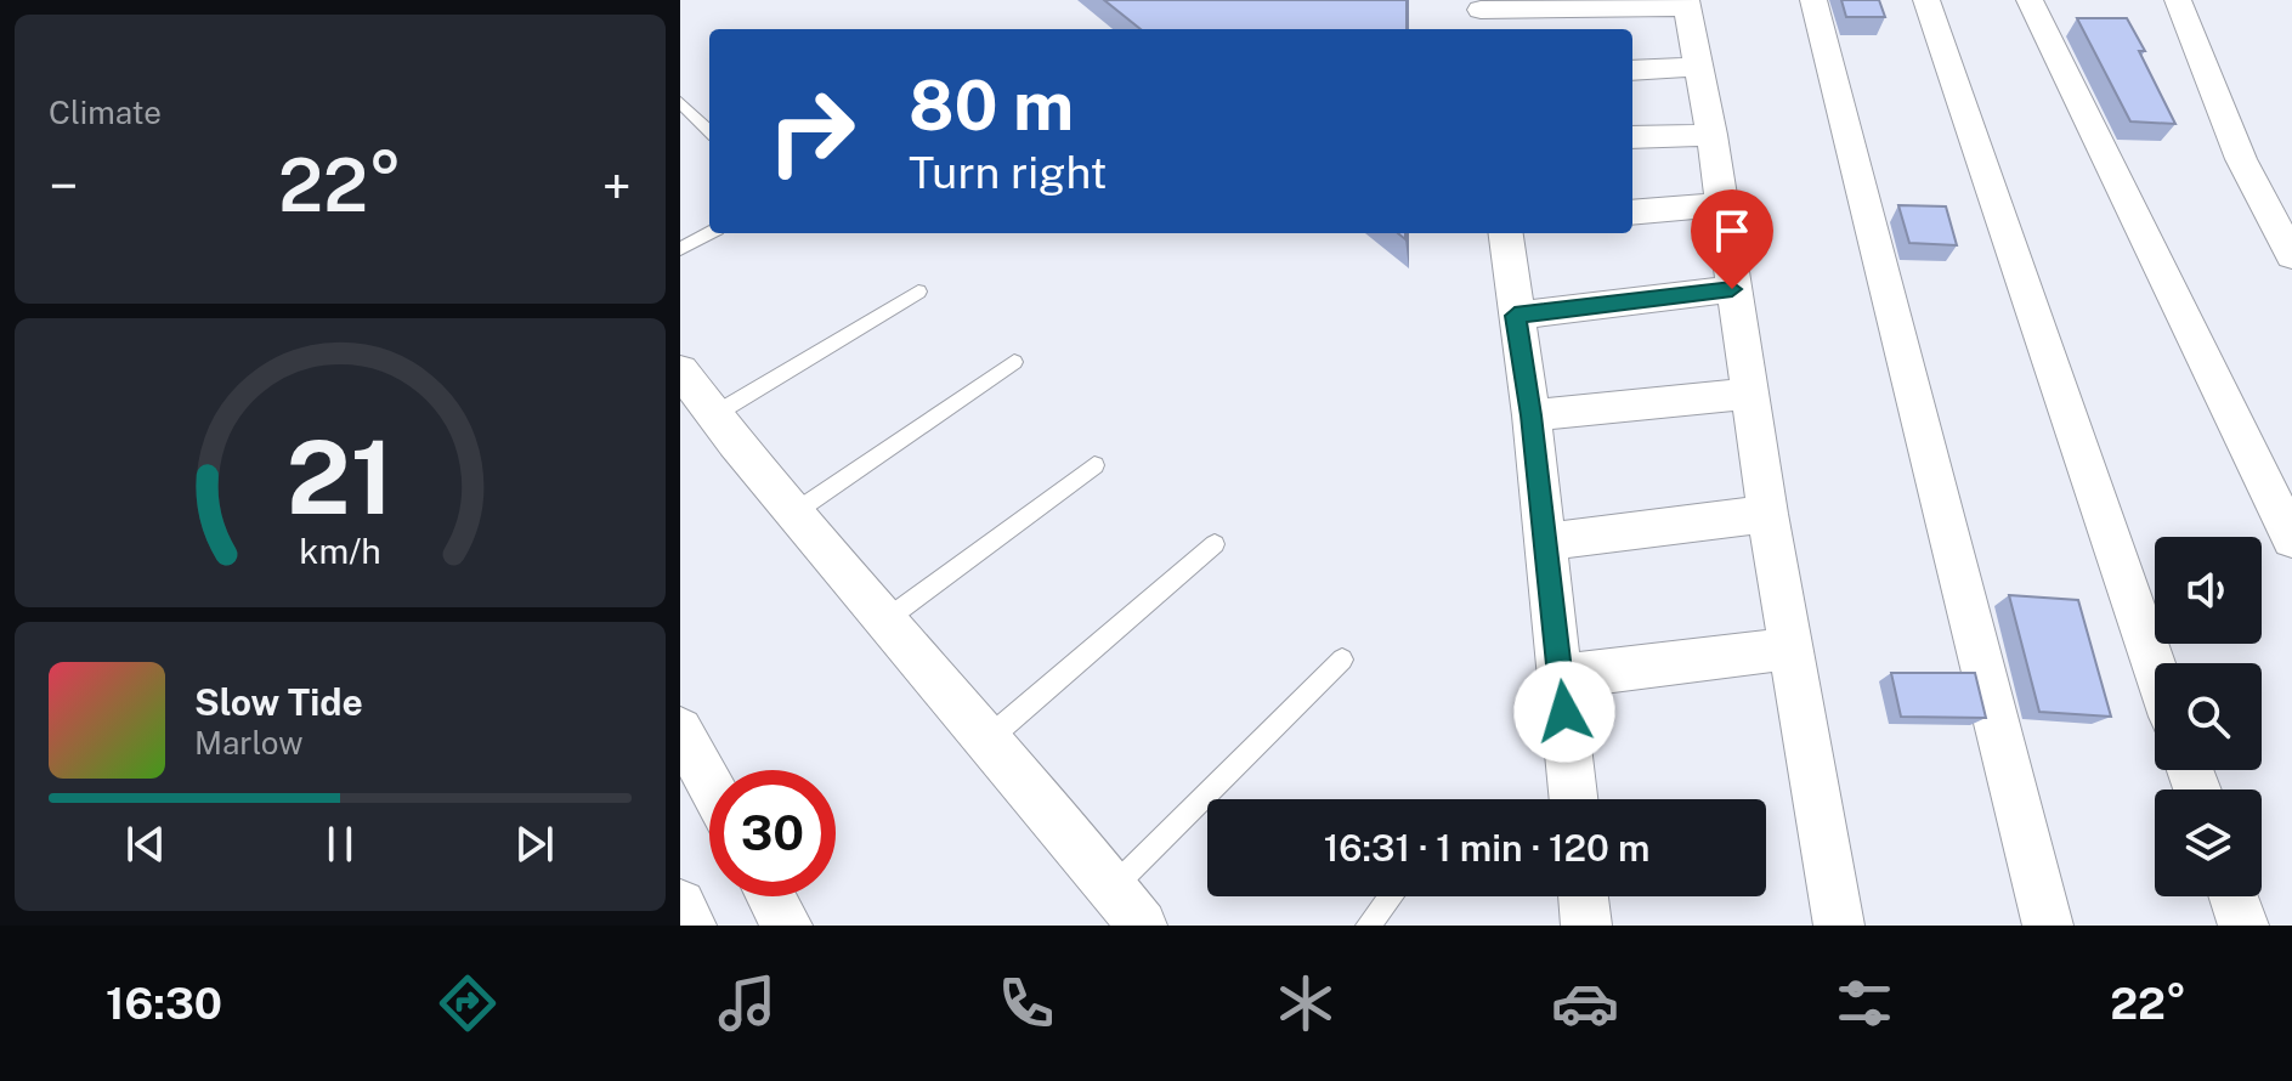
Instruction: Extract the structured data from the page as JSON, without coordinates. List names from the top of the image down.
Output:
{
  "page": {
    "tile": "Climate",
    "turn": ["80 m", "Turn right"],
    "heat": ["−", "22°", "+"],
    "song": ["Slow Tide", "Marlow"],
    "limit": "30",
    "trip": "16:31 · 1 min · 120 m",
    "tabs": ["16:30", "22°"],
    "gauge": ["21", "km/h"]
  }
}
